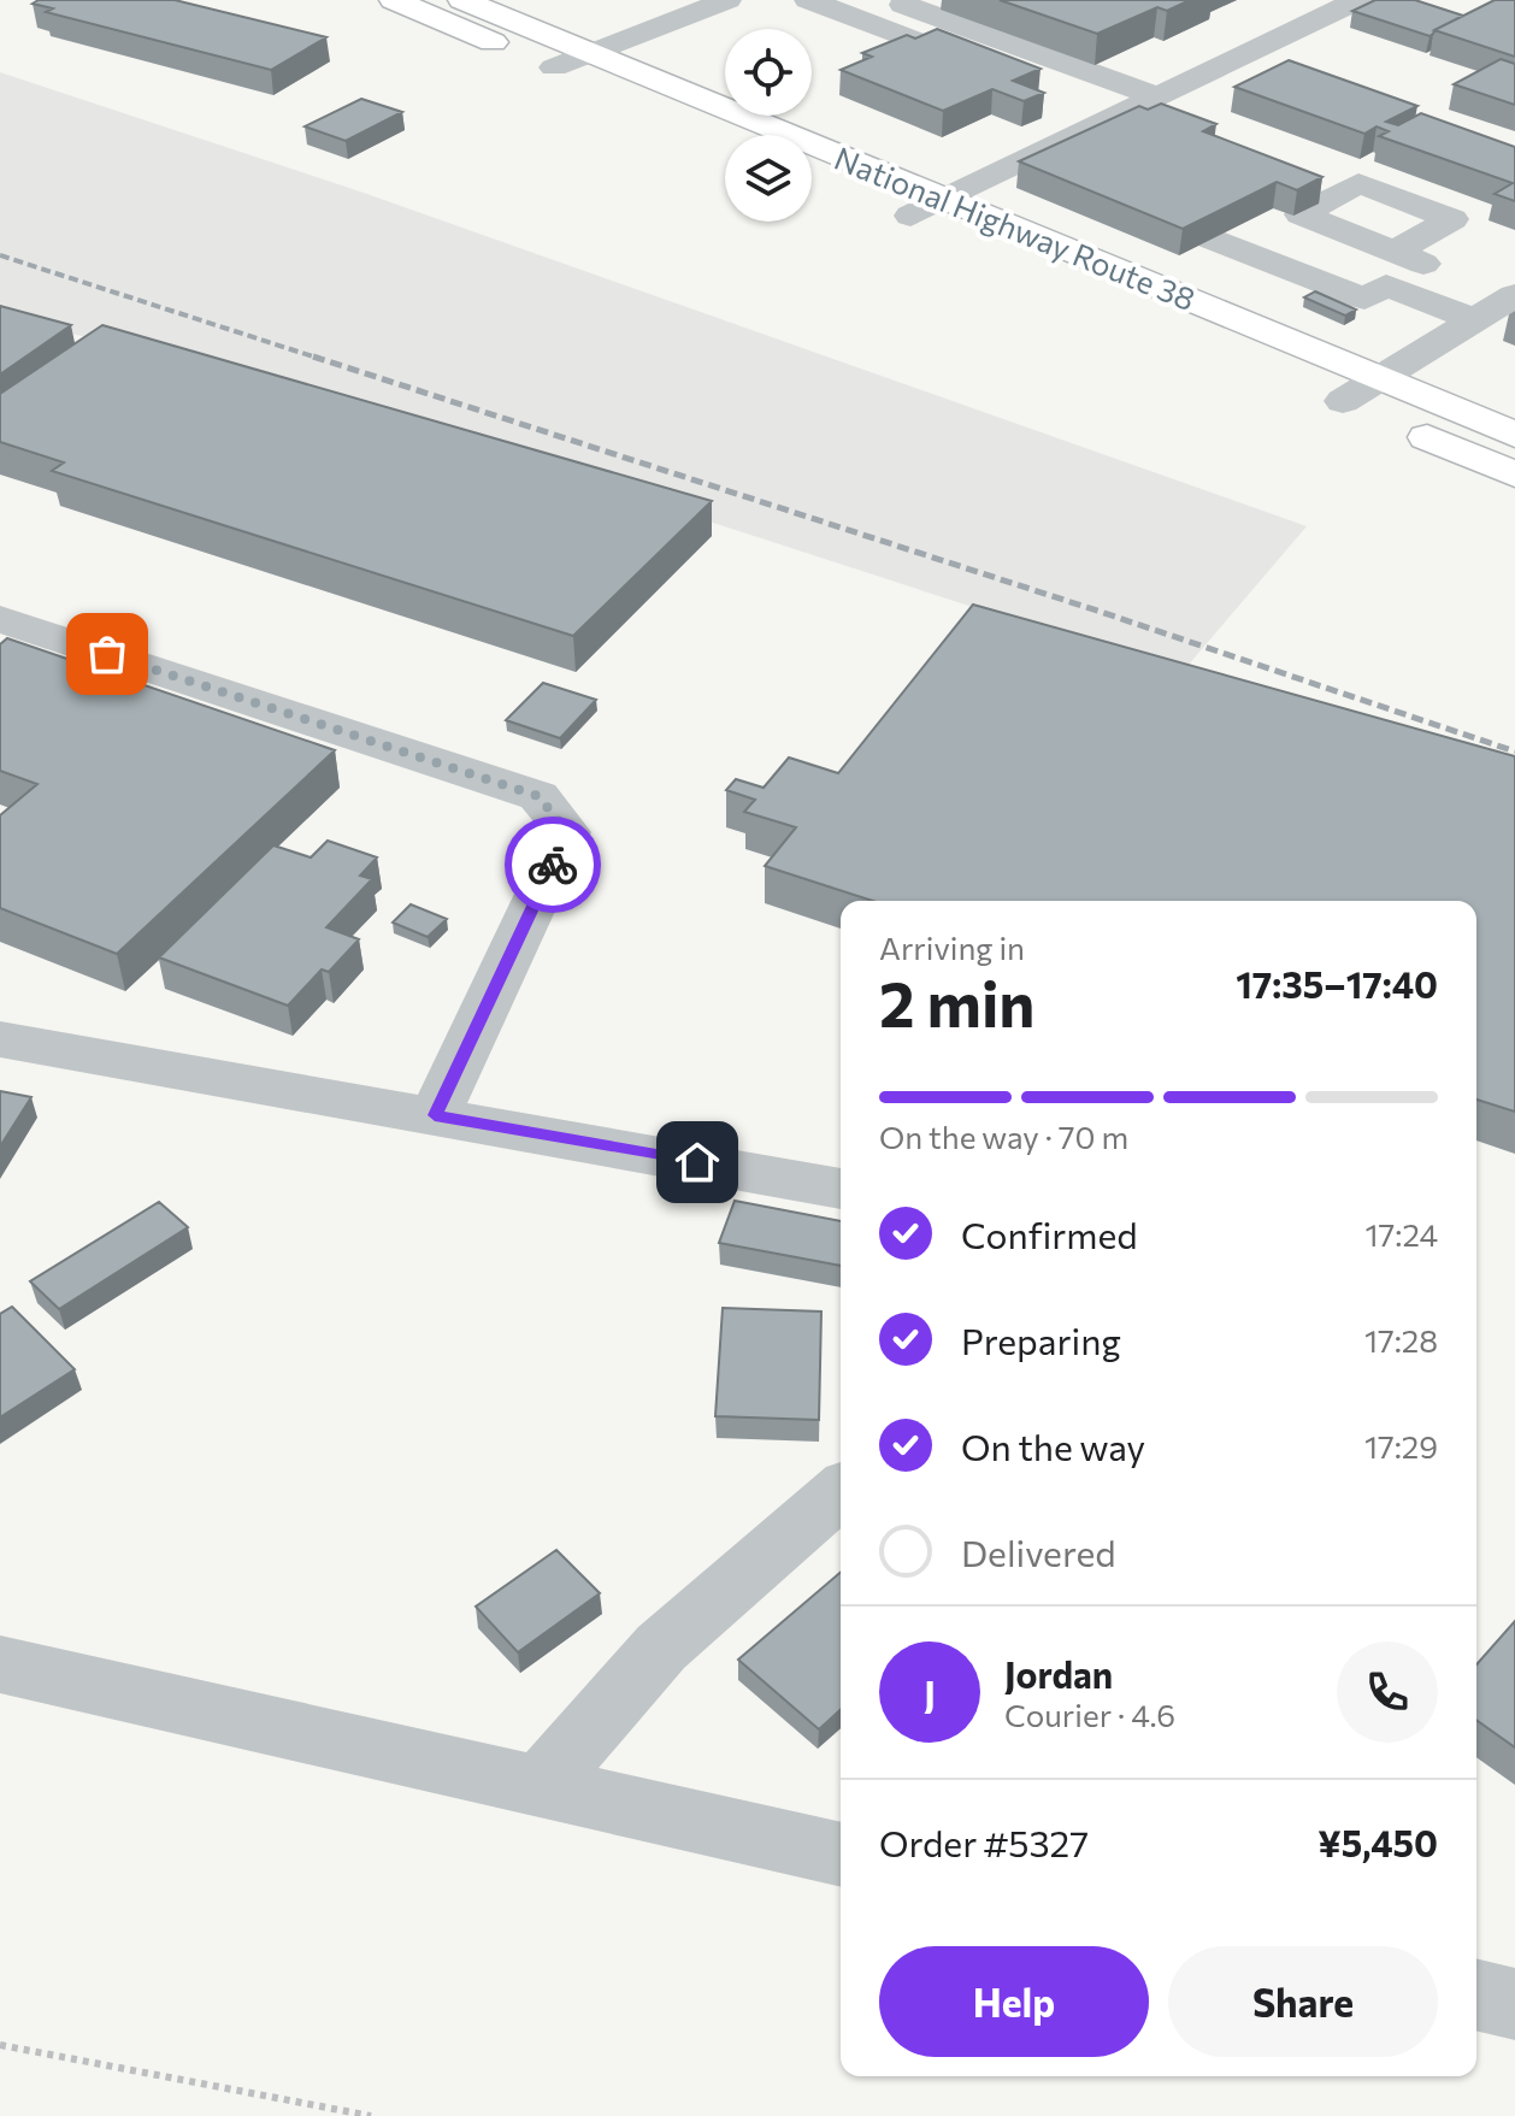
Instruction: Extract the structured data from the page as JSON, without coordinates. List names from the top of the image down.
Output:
{
  "streets": {
    "highway": ["National Highway Route 38"]
  },
  "page": {
    "heading": ["2 min", "Arriving in", "17:35–17:40"],
    "panel": [
      "Jordan",
      "Courier · 4.6",
      "Order #5327",
      "¥5,450"
    ],
    "bar": "On the way · 70 m",
    "list": [
      ["Confirmed", "17:24"],
      ["Preparing", "17:28"],
      ["On the way", "17:29"],
      "Delivered"
    ],
    "round": "J",
    "buttons": ["Help", "Share"]
  }
}
